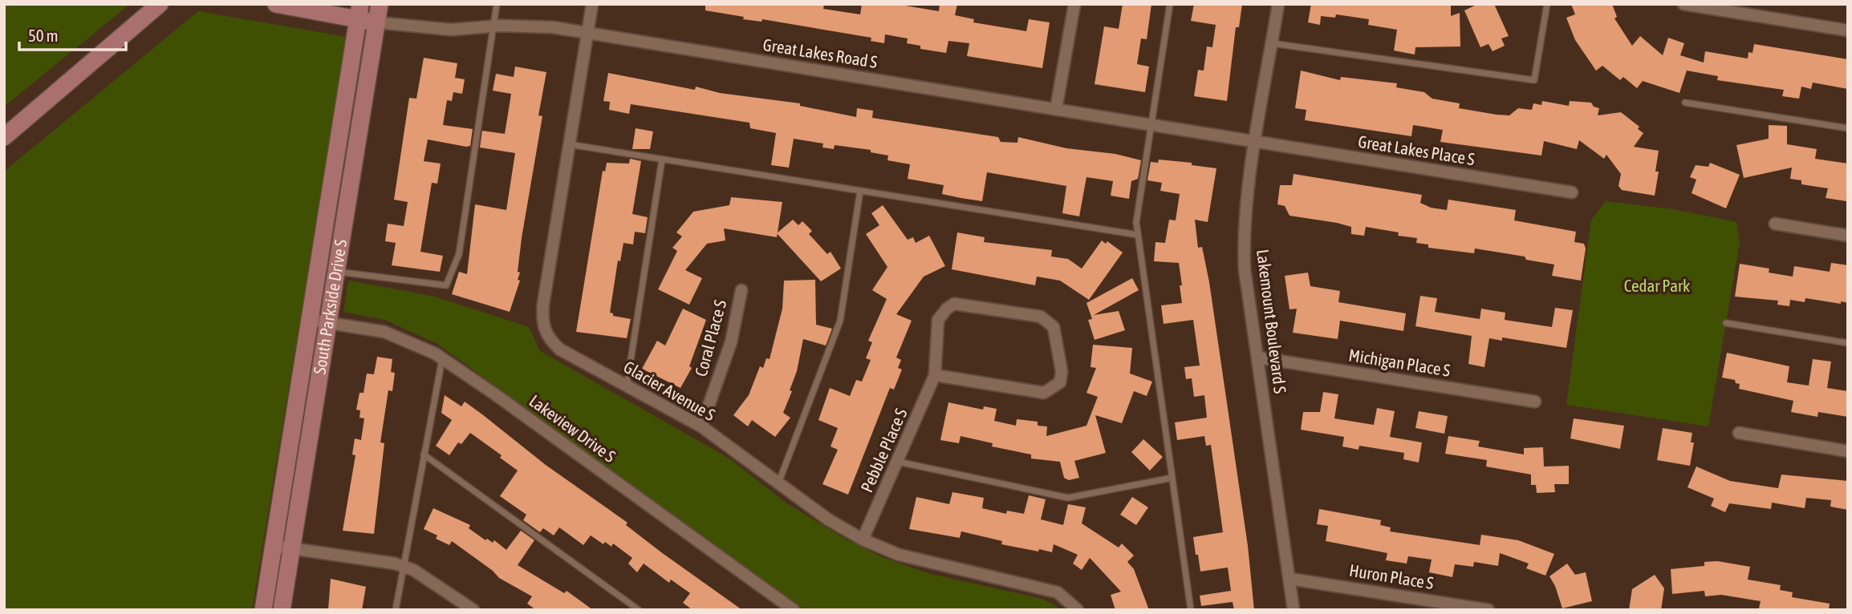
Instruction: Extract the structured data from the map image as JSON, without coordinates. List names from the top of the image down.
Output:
{
  "streets": {
    "main road": ["South Parkside Drive S"],
    "street": [
      "Great Lakes Road S",
      "Great Lakes Place S",
      "Lakemount Boulevard S",
      "Coral Place S",
      "Michigan Place S",
      "Glacier Avenue S",
      "Lakeview Drive S",
      "Pebble Place S",
      "Huron Place S"
    ]
  },
  "crossings": [
    ["Great Lakes Road S", "Great Lakes Place S"],
    ["Great Lakes Road S", "South Parkside Drive S"],
    ["Great Lakes Road S", "Lakemount Boulevard S"],
    ["Great Lakes Road S", "Glacier Avenue S"],
    ["Great Lakes Place S", "Lakemount Boulevard S"],
    ["South Parkside Drive S", "Lakeview Drive S"],
    ["Lakemount Boulevard S", "Michigan Place S"],
    ["Lakemount Boulevard S", "Huron Place S"],
    ["Coral Place S", "Glacier Avenue S"],
    ["Glacier Avenue S", "Pebble Place S"]
  ],
  "parks": ["Cedar Park"],
  "scale_bar": "50 m"
}
